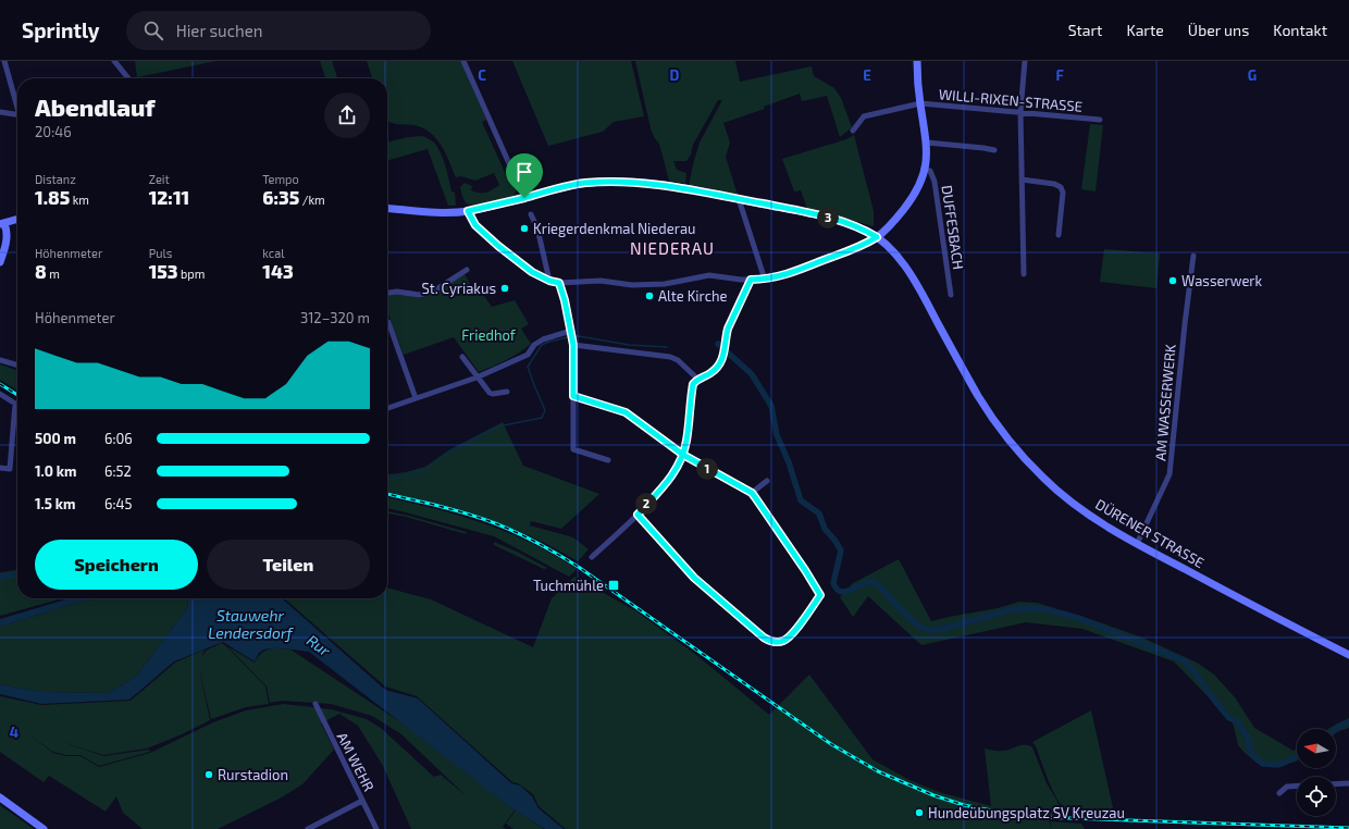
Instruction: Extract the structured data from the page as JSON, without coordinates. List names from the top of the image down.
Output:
{
  "streets": {
    "main road": ["DÜRENER STRASSE"],
    "street": [
      "WILLI-RIXEN-STRASSE",
      "DUFFESBACH",
      "AM WASSERWERK",
      "AM WEHR"
    ]
  },
  "crossings": [
    ["AM WASSERWERK", "DÜRENER STRASSE"]
  ],
  "districts": ["NIEDERAU"],
  "water": ["Stauwehr Lendersdorf", "Rur"],
  "parks": ["Friedhof"],
  "places": {
    "other": [
      "Kriegerdenkmal Niederau",
      "Wasserwerk",
      "St. Cyriakus",
      "Alte Kirche",
      "Rurstadion",
      "Hundeübungsplatz SV Kreuzau"
    ],
    "transit": ["Tuchmühle"]
  },
  "north": "left",
  "page": {
    "header": "Sprintly",
    "search": "Hier suchen",
    "nav": [
      "Start",
      "Karte",
      "Über uns",
      "Kontakt"
    ],
    "heading": ["Abendlauf", "20:46"],
    "stats": [
      ["Distanz", "1.85 km"],
      ["Zeit", "12:11"],
      ["Tempo", "6:35 /km"],
      ["Höhenmeter", "8 m"],
      ["Puls", "153 bpm"],
      ["kcal", "143"]
    ],
    "pins": ["3", "1", "2"],
    "chart": ["Höhenmeter", "312–320 m"],
    "list": [
      {
        "name": "500 m",
        "note": "6:06"
      },
      {
        "name": "1.0 km",
        "note": "6:52"
      },
      {
        "name": "1.5 km",
        "note": "6:45"
      }
    ],
    "buttons": ["Speichern", "Teilen"]
  },
  "grid": {
    "columns": [
      "C",
      "D",
      "E",
      "F",
      "G"
    ],
    "rows": ["4"]
  }
}
